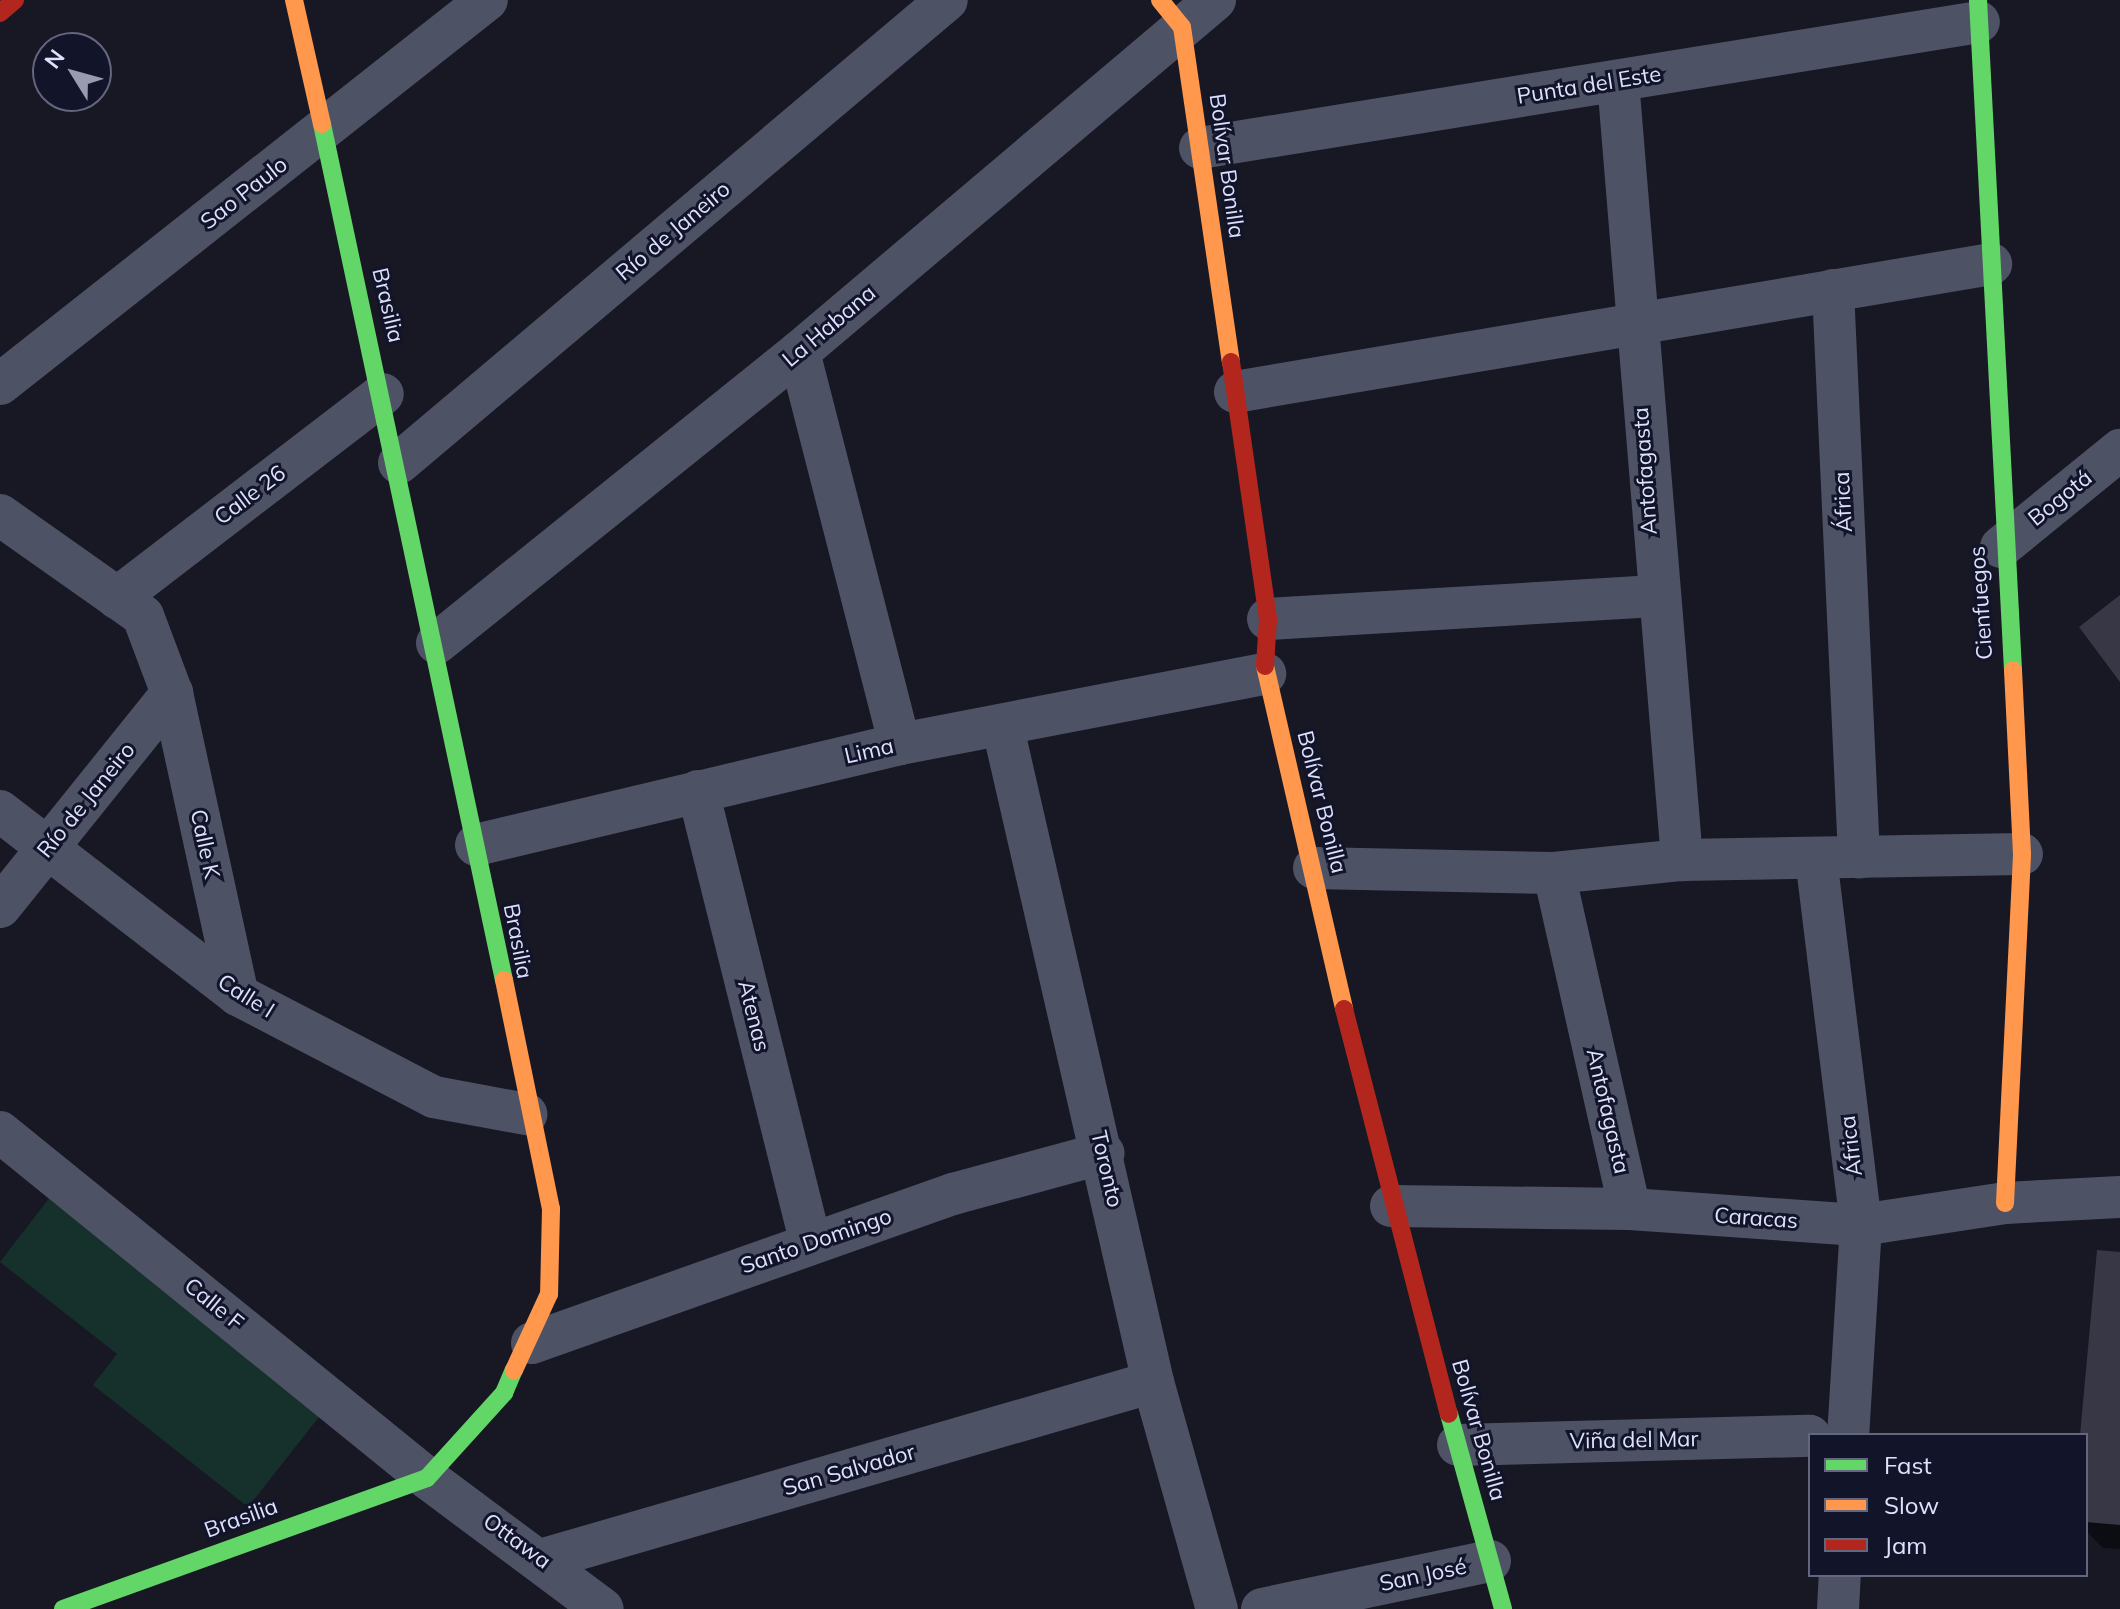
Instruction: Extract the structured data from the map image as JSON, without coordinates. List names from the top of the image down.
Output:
{
  "streets": {
    "street": [
      "Punta del Este",
      "Bolívar Bonilla",
      "Sao Paulo",
      "Río de Janeiro",
      "Brasilia",
      "La Habana",
      "Antofagasta",
      "Calle 26",
      "Bogotá",
      "África",
      "Cienfuegos",
      "Lima",
      "Calle K",
      "Calle I",
      "Atenas",
      "Toronto",
      "Caracas",
      "Santo Domingo",
      "Calle F",
      "Viña del Mar",
      "San Salvador",
      "Ottawa",
      "San José"
    ]
  },
  "crossings": [
    ["Punta del Este", "Bolívar Bonilla"],
    ["Punta del Este", "Antofagasta"],
    ["Punta del Este", "Cienfuegos"],
    ["Bolívar Bonilla", "La Habana"],
    ["Bolívar Bonilla", "Lima"],
    ["Bolívar Bonilla", "Caracas"],
    ["Bolívar Bonilla", "Viña del Mar"],
    ["Bolívar Bonilla", "San José"],
    ["Sao Paulo", "Brasilia"],
    ["Río de Janeiro", "Brasilia"],
    ["Río de Janeiro", "Calle K"],
    ["Río de Janeiro", "Calle I"],
    ["Brasilia", "La Habana"],
    ["Brasilia", "Calle 26"],
    ["Brasilia", "Lima"],
    ["Brasilia", "Calle I"],
    ["Brasilia", "Santo Domingo"],
    ["Brasilia", "Calle F"],
    ["Brasilia", "Ottawa"],
    ["Antofagasta", "Caracas"],
    ["Calle 26", "Calle K"],
    ["Bogotá", "Cienfuegos"],
    ["África", "Caracas"],
    ["Cienfuegos", "Caracas"],
    ["Lima", "Atenas"],
    ["Lima", "Toronto"],
    ["Calle K", "Calle I"],
    ["Atenas", "Santo Domingo"],
    ["Toronto", "Santo Domingo"],
    ["Toronto", "San Salvador"],
    ["Calle F", "Ottawa"],
    ["San Salvador", "Ottawa"]
  ],
  "legend": ["Fast", "Slow", "Jam"],
  "north": "top left"
}
